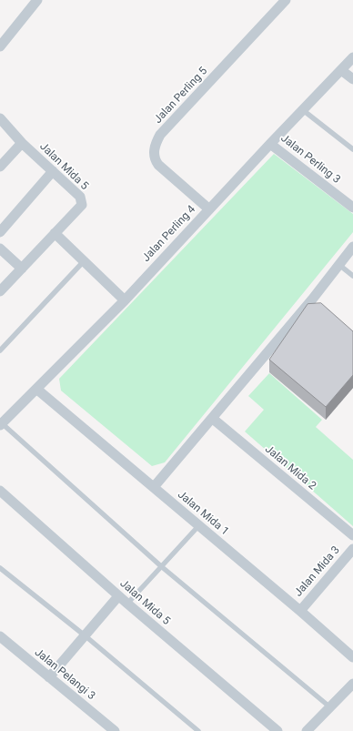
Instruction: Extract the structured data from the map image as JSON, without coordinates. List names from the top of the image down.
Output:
{
  "streets": {
    "street": [
      "Jalan Perling 5",
      "Jalan Perling 3",
      "Jalan Mida 5",
      "Jalan Perling 4",
      "Jalan Mida 2",
      "Jalan Mida 1",
      "Jalan Mida 3",
      "Jalan Pelangi 3"
    ]
  },
  "crossings": [
    ["Jalan Perling 5", "Jalan Perling 4"],
    ["Jalan Perling 3", "Jalan Perling 4"],
    ["Jalan Perling 4", "Jalan Mida 1"],
    ["Jalan Mida 1", "Jalan Mida 3"]
  ]
}
